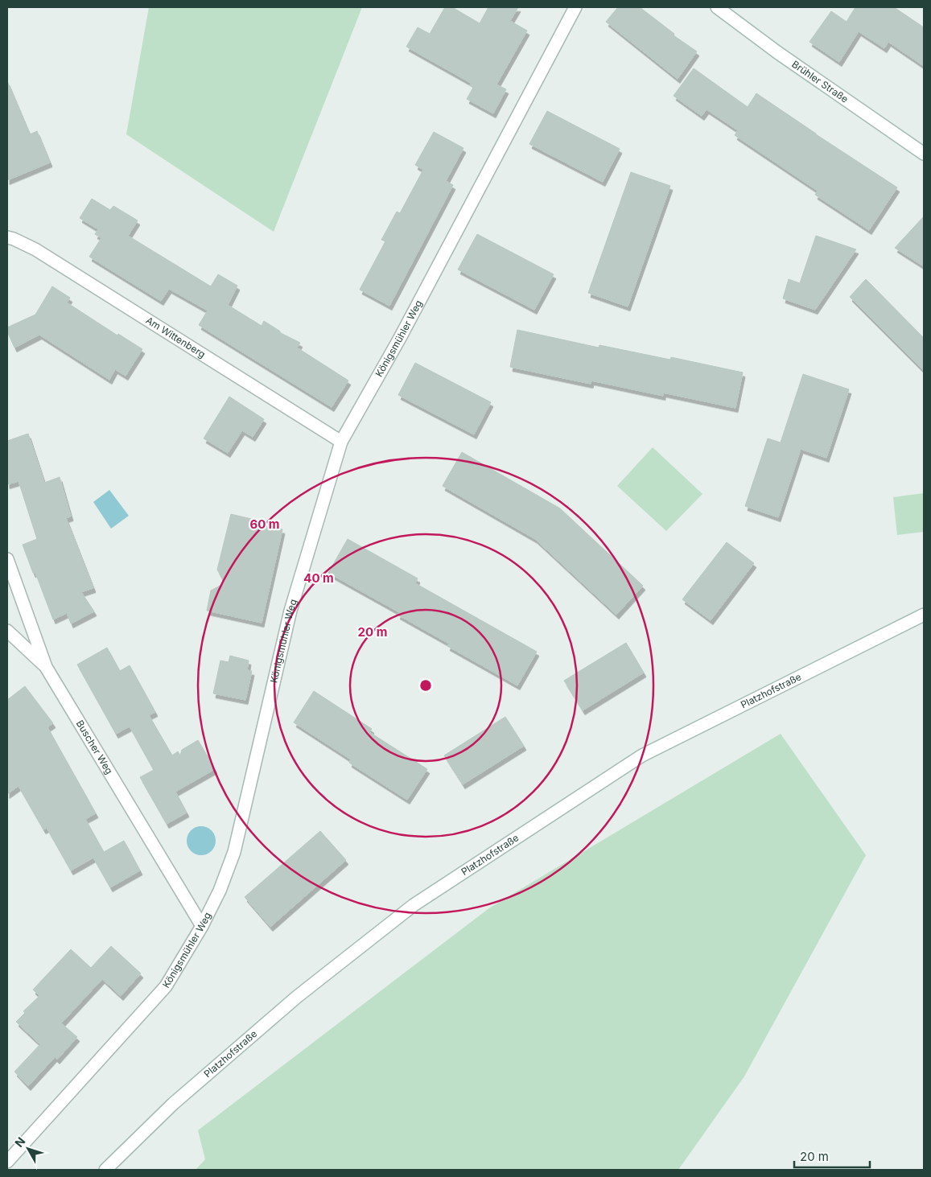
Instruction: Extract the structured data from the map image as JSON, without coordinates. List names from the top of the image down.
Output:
{
  "streets": {
    "street": [
      "Brühler Straße",
      "Am Wittenberg",
      "Königsmühler Weg",
      "Platzhofstraße",
      "Buscher Weg"
    ]
  },
  "crossings": [
    ["Am Wittenberg", "Königsmühler Weg"],
    ["Königsmühler Weg", "Buscher Weg"]
  ],
  "scale_bar": "20 m",
  "north": "top left",
  "rings": ["60 m", "40 m", "20 m"]
}
